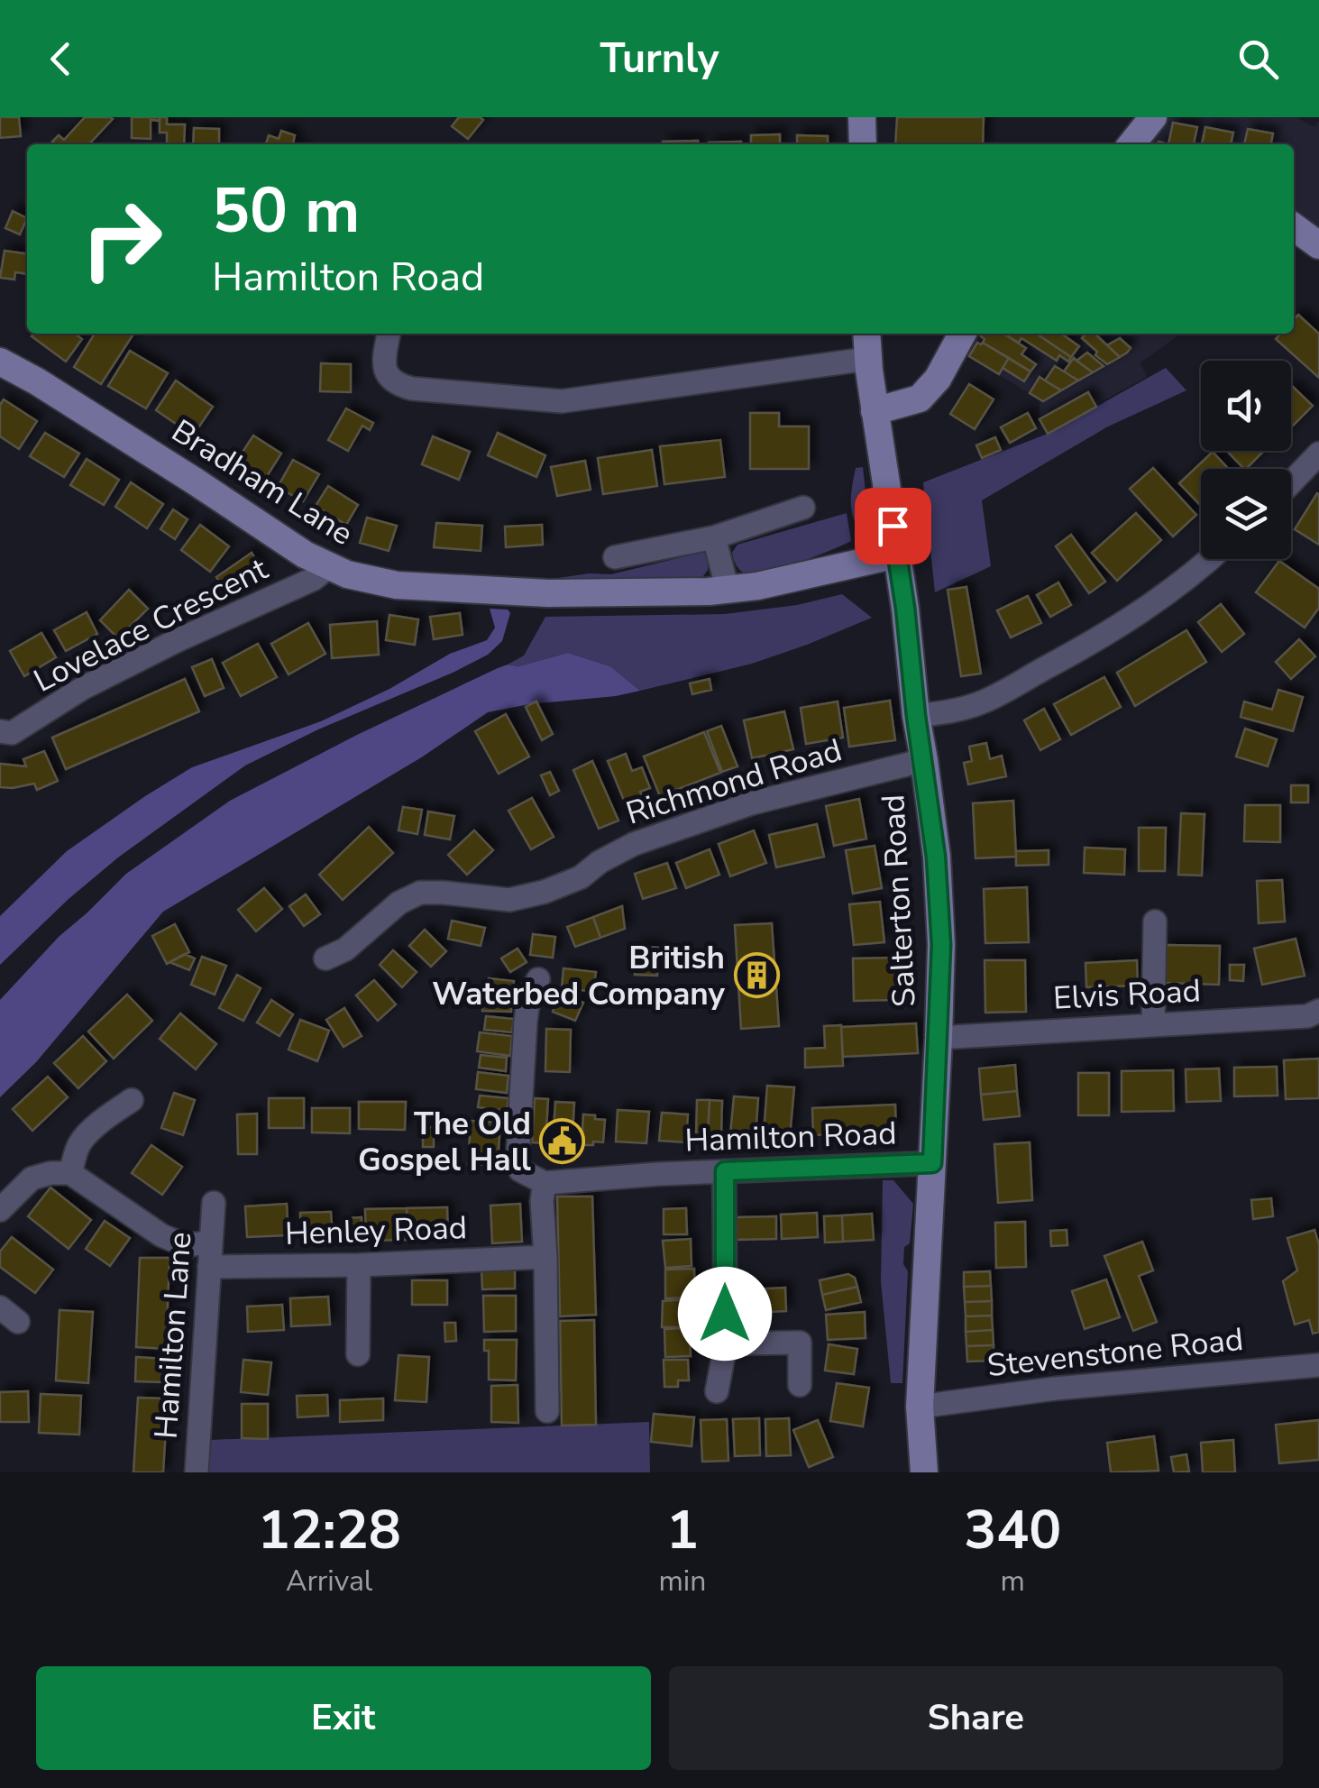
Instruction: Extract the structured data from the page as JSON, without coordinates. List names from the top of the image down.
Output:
{
  "streets": {
    "main road": ["Bradham Lane", "Salterton Road"],
    "street": [
      "Lovelace Crescent",
      "Richmond Road",
      "Elvis Road",
      "Hamilton Road",
      "Henley Road",
      "Hamilton Lane",
      "Stevenstone Road"
    ]
  },
  "crossings": [
    ["Bradham Lane", "Lovelace Crescent"],
    ["Bradham Lane", "Salterton Road"],
    ["Richmond Road", "Salterton Road"],
    ["Salterton Road", "Elvis Road"],
    ["Salterton Road", "Hamilton Road"],
    ["Salterton Road", "Stevenstone Road"],
    ["Henley Road", "Hamilton Lane"]
  ],
  "places": {
    "building": ["British Waterbed Company"],
    "public building": ["The Old Gospel Hall"]
  },
  "page": {
    "header": "Turnly",
    "turn": ["50 m", "Hamilton Road"],
    "eta": [
      "12:28",
      "Arrival",
      "1",
      "min",
      "340",
      "m"
    ],
    "buttons": ["Exit", "Share"]
  }
}
